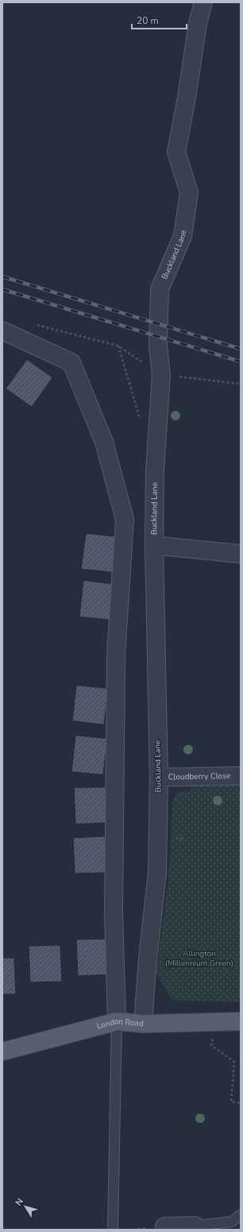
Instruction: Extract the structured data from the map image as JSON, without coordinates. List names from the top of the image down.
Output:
{
  "streets": {
    "main road": ["London Road"],
    "street": ["Buckland Lane", "Cloudberry Close"]
  },
  "crossings": [
    ["Buckland Lane", "Cloudberry Close"],
    ["Buckland Lane", "London Road"]
  ],
  "parks": ["Allington (Millennium Green)"],
  "scale_bar": "20 m",
  "north": "top left"
}
